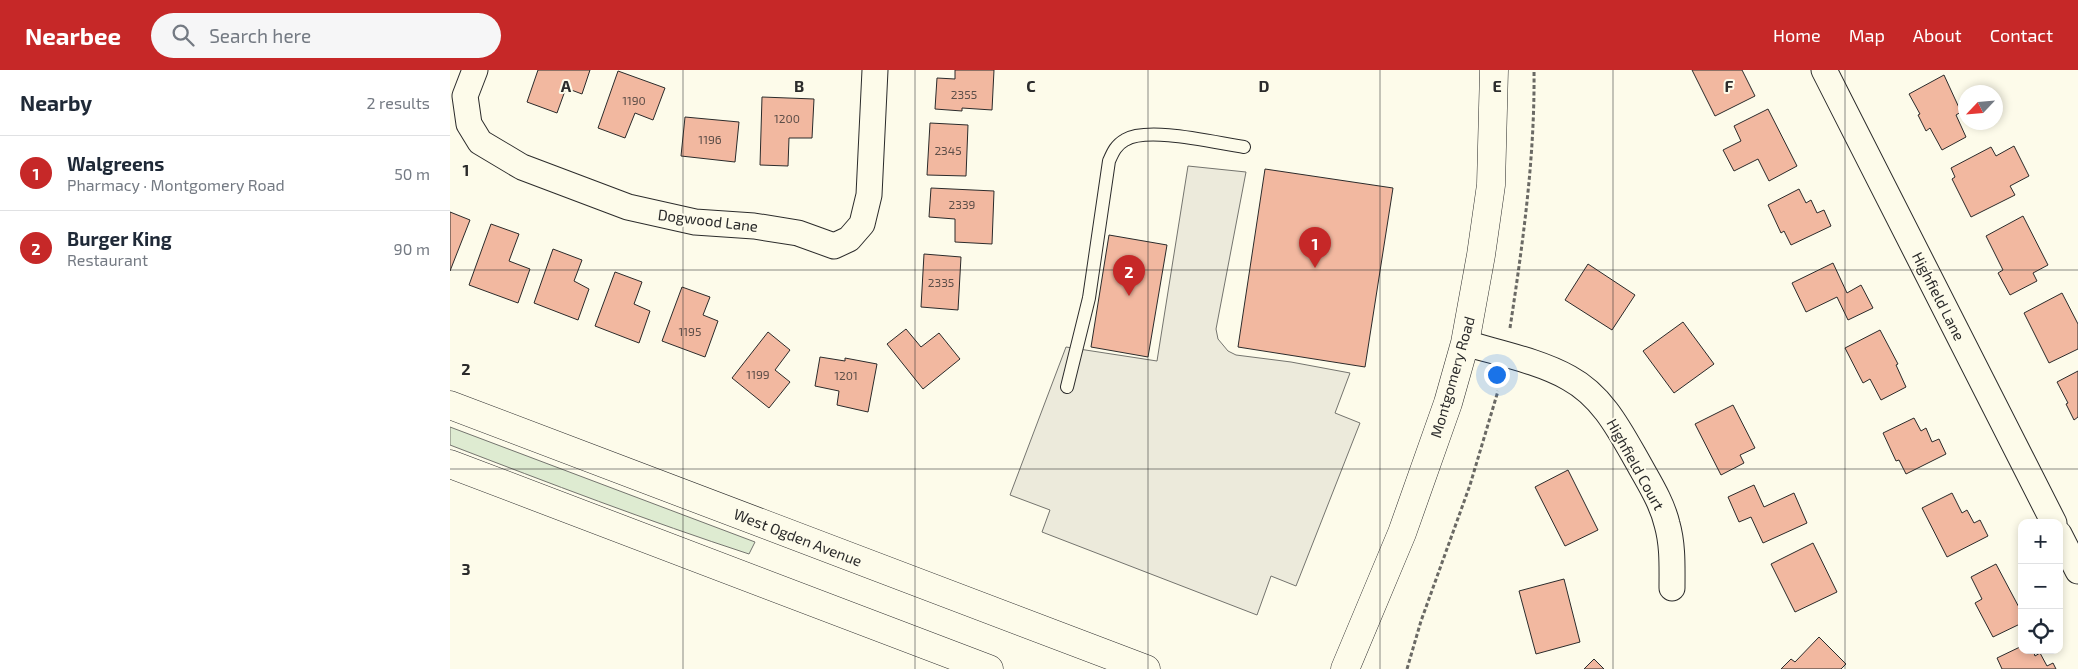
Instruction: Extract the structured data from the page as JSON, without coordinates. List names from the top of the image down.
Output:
{
  "streets": {
    "main road": ["Montgomery Road", "West Ogden Avenue"],
    "street": ["Dogwood Lane", "Highfield Lane", "Highfield Court"]
  },
  "crossings": [
    ["Montgomery Road", "Highfield Court"]
  ],
  "house_numbers": [
    "2355",
    "1190",
    "1200",
    "1196",
    "2345",
    "2339",
    "2335",
    "1195",
    "1199",
    "1201"
  ],
  "north": "bottom left",
  "page": {
    "header": "Nearbee",
    "search": "Search here",
    "nav": [
      "Home",
      "Map",
      "About",
      "Contact"
    ],
    "heading": ["Nearby", "2 results"],
    "list": [
      {
        "mark": "1",
        "name": "Walgreens",
        "note": "Pharmacy · Montgomery Road",
        "value": "50 m"
      },
      {
        "mark": "2",
        "name": "Burger King",
        "note": "Restaurant",
        "value": "90 m"
      }
    ],
    "pins": ["1", "2"],
    "map_buttons": ["+", "−"]
  },
  "grid": {
    "columns": [
      "A",
      "B",
      "C",
      "D",
      "E",
      "F"
    ],
    "rows": ["1", "2", "3"]
  }
}
